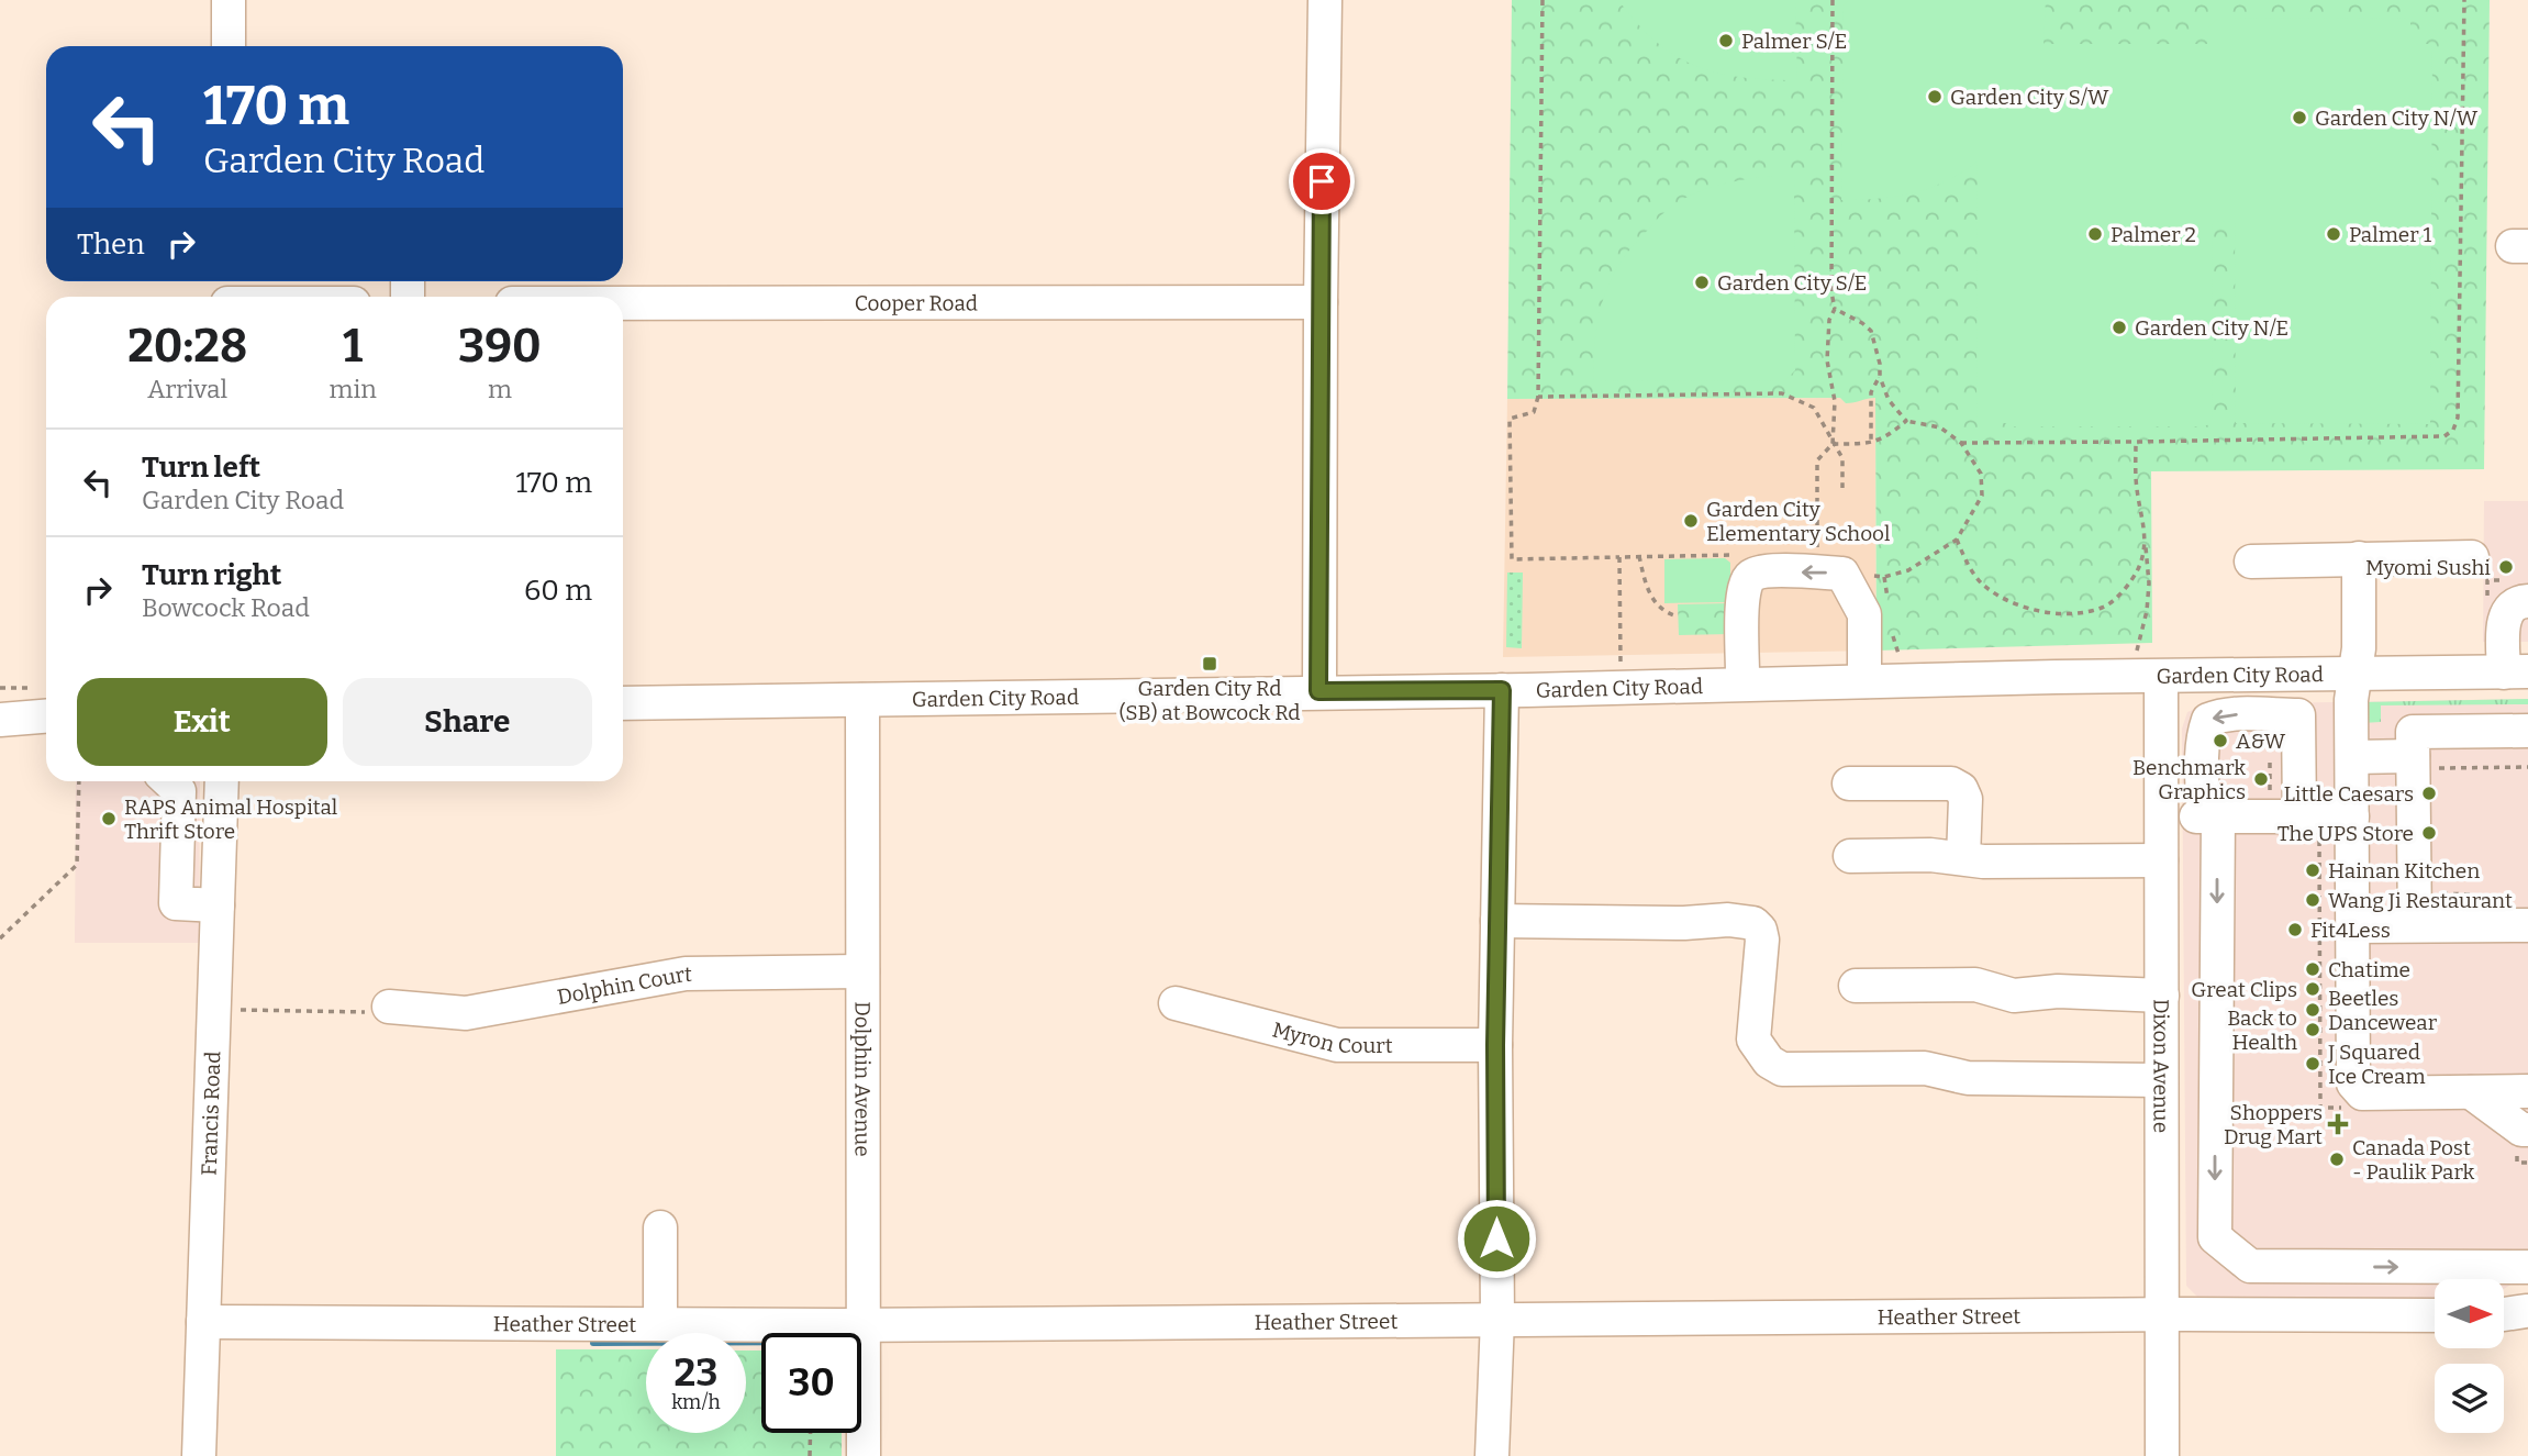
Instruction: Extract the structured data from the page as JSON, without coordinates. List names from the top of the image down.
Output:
{
  "streets": {
    "street": [
      "Cooper Road",
      "Garden City Road",
      "Dolphin Court",
      "Myron Court",
      "Dixon Avenue",
      "Dolphin Avenue",
      "Francis Road",
      "Heather Street"
    ]
  },
  "crossings": [
    ["Garden City Road", "Dixon Avenue"],
    ["Garden City Road", "Dolphin Avenue"],
    ["Dolphin Court", "Dolphin Avenue"],
    ["Dixon Avenue", "Heather Street"],
    ["Dolphin Avenue", "Heather Street"],
    ["Francis Road", "Heather Street"]
  ],
  "places": {
    "other": [
      "Palmer S/E",
      "Garden City S/W",
      "Garden City N/W",
      "Palmer 2",
      "Palmer 1",
      "Garden City S/E",
      "Garden City N/E",
      "Garden City Elementary School",
      "Myomi Sushi",
      "A&W",
      "Benchmark Graphics",
      "Little Caesars",
      "RAPS Animal Hospital Thrift Store",
      "The UPS Store",
      "Hainan Kitchen",
      "Wang Ji Restaurant",
      "Fit4Less",
      "Chatime",
      "Great Clips",
      "Beetles Dancewear",
      "Back to Health",
      "J Squared Ice Cream",
      "Canada Post - Paulik Park"
    ],
    "transit": ["Garden City Rd (SB) at Bowcock Rd"],
    "health": ["Shoppers Drug Mart"]
  },
  "north": "right",
  "page": {
    "turn": ["170 m", "Garden City Road"],
    "then": "Then",
    "eta": [
      "20:28",
      "Arrival",
      "1",
      "min",
      "390",
      "m"
    ],
    "list": [
      {
        "name": "Turn left",
        "note": "Garden City Road",
        "value": "170 m"
      },
      {
        "name": "Turn right",
        "note": "Bowcock Road",
        "value": "60 m"
      }
    ],
    "buttons": ["Exit", "Share"],
    "speed": "23 km/h",
    "limit": "30"
  }
}
